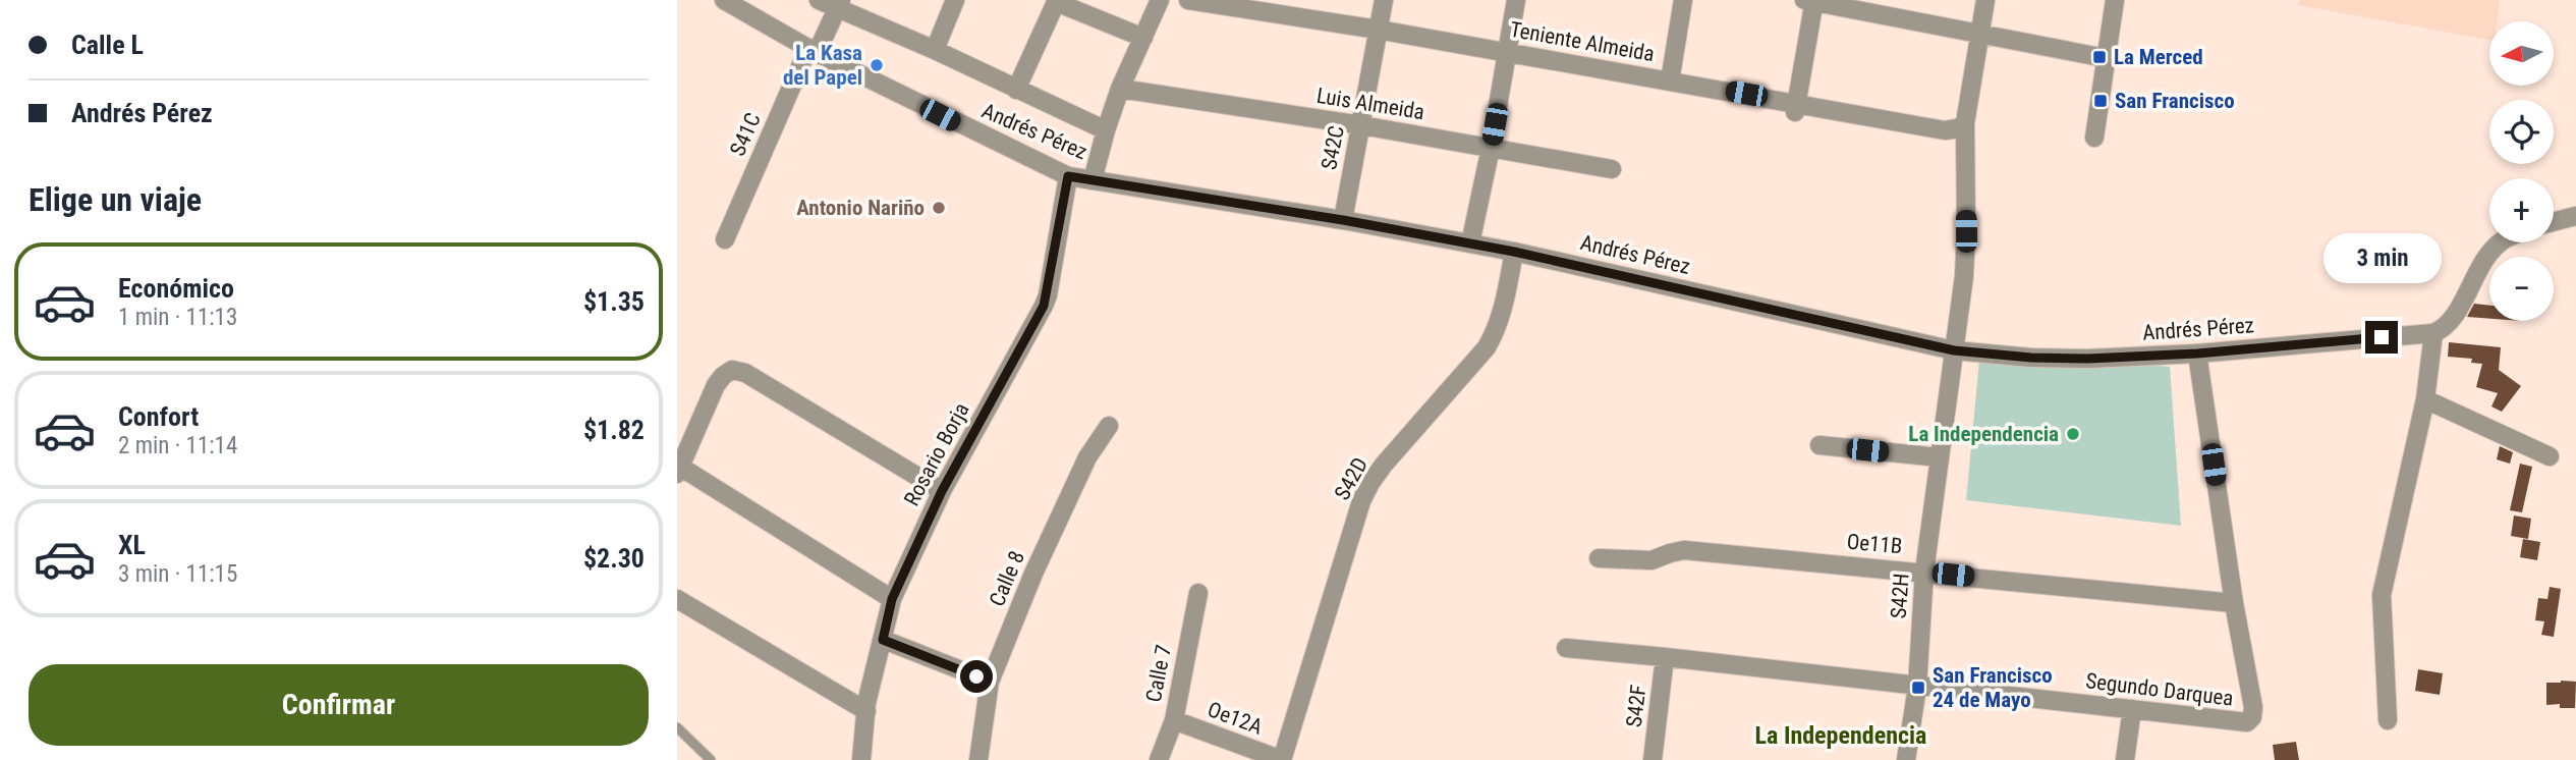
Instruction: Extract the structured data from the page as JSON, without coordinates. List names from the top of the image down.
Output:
{
  "streets": {
    "street": [
      "Teniente Almeida",
      "Luis Almeida",
      "Andrés Pérez",
      "S41C",
      "S42C",
      "Rosario Borja",
      "S42D",
      "Oe11B",
      "Calle 8",
      "S42H",
      "Calle 7",
      "Segundo Darquea",
      "S42F",
      "Oe12A"
    ]
  },
  "crossings": [
    ["Teniente Almeida", "S42C"],
    ["Teniente Almeida", "S42H"],
    ["Luis Almeida", "S42C"],
    ["Andrés Pérez", "S41C"],
    ["Andrés Pérez", "S42C"],
    ["Andrés Pérez", "Rosario Borja"],
    ["Andrés Pérez", "S42D"],
    ["Andrés Pérez", "S42H"],
    ["Andrés Pérez", "Segundo Darquea"],
    ["S42D", "Oe12A"],
    ["Oe11B", "S42H"],
    ["Oe11B", "Segundo Darquea"],
    ["S42H", "Segundo Darquea"],
    ["Calle 7", "Oe12A"],
    ["Segundo Darquea", "S42F"]
  ],
  "districts": ["La Independencia"],
  "places": {
    "transit": ["La Merced", "San Francisco", "San Francisco 24 de Mayo"],
    "other": ["La Kasa del Papel", "Antonio Nariño", "La Independencia"]
  },
  "north": "left",
  "page": {
    "banner": ["Calle L", "Andrés Pérez"],
    "map_buttons": ["+", "−"],
    "heading": "Elige un viaje",
    "bubble": "3 min",
    "list": [
      {
        "name": "Económico",
        "note": "1 min · 11:13",
        "value": "$1.35"
      },
      {
        "name": "Confort",
        "note": "2 min · 11:14",
        "value": "$1.82"
      },
      {
        "name": "XL",
        "note": "3 min · 11:15",
        "value": "$2.30"
      }
    ],
    "buttons": "Confirmar"
  }
}
